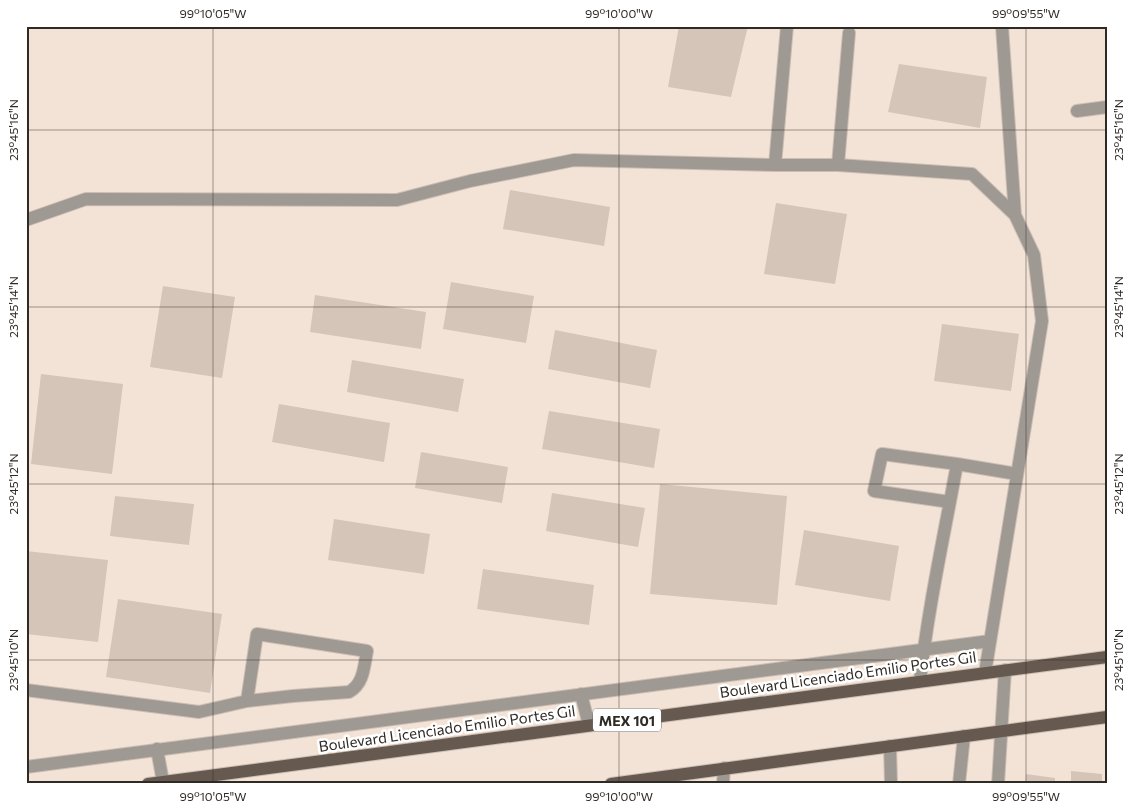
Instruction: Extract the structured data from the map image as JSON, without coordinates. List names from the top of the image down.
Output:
{
  "streets": {
    "main road": ["Boulevard Licenciado Emilio Portes Gil", "MEX 101"]
  },
  "coordinates": [
    "99°10'05\"W",
    "99°10'00\"W",
    "99°09'55\"W",
    "23°45'16\"N",
    "23°45'14\"N",
    "23°45'12\"N",
    "23°45'10\"N"
  ]
}
